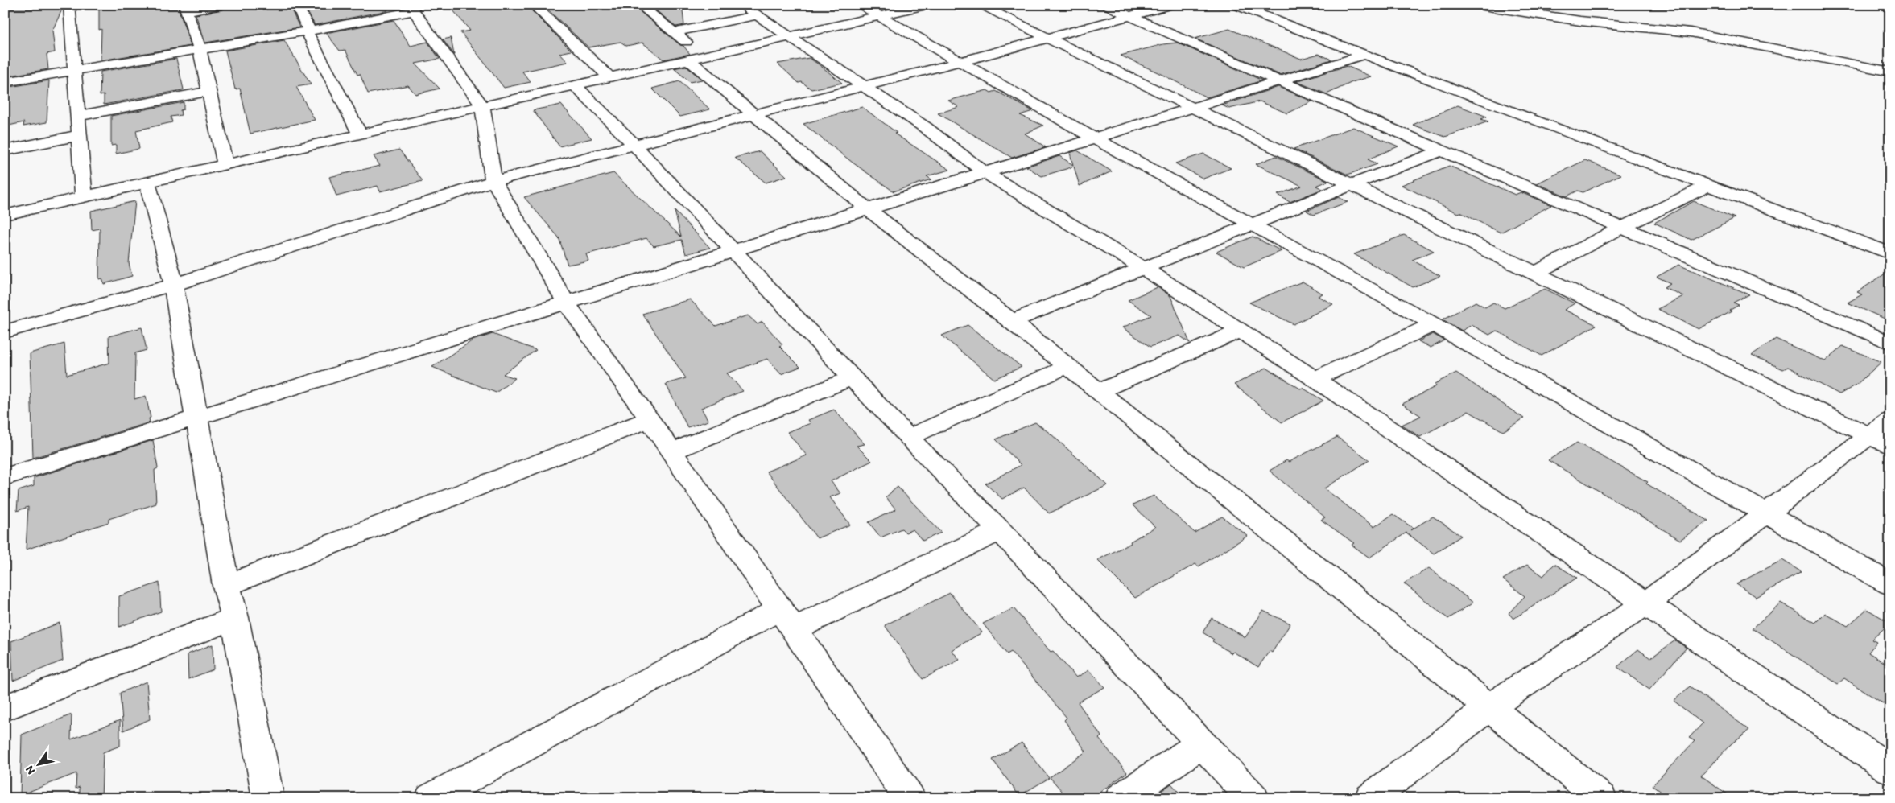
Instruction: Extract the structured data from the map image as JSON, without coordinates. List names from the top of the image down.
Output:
{
  "north": "bottom left"
}
